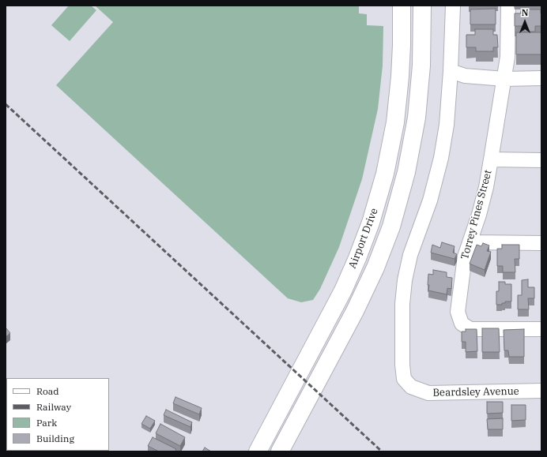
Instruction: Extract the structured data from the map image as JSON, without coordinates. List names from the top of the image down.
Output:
{
  "streets": {
    "main road": ["Airport Drive"],
    "street": ["Torrey Pines Street", "Beardsley Avenue"]
  },
  "legend": [
    "Road",
    "Railway",
    "Park",
    "Building"
  ],
  "north": "top"
}
